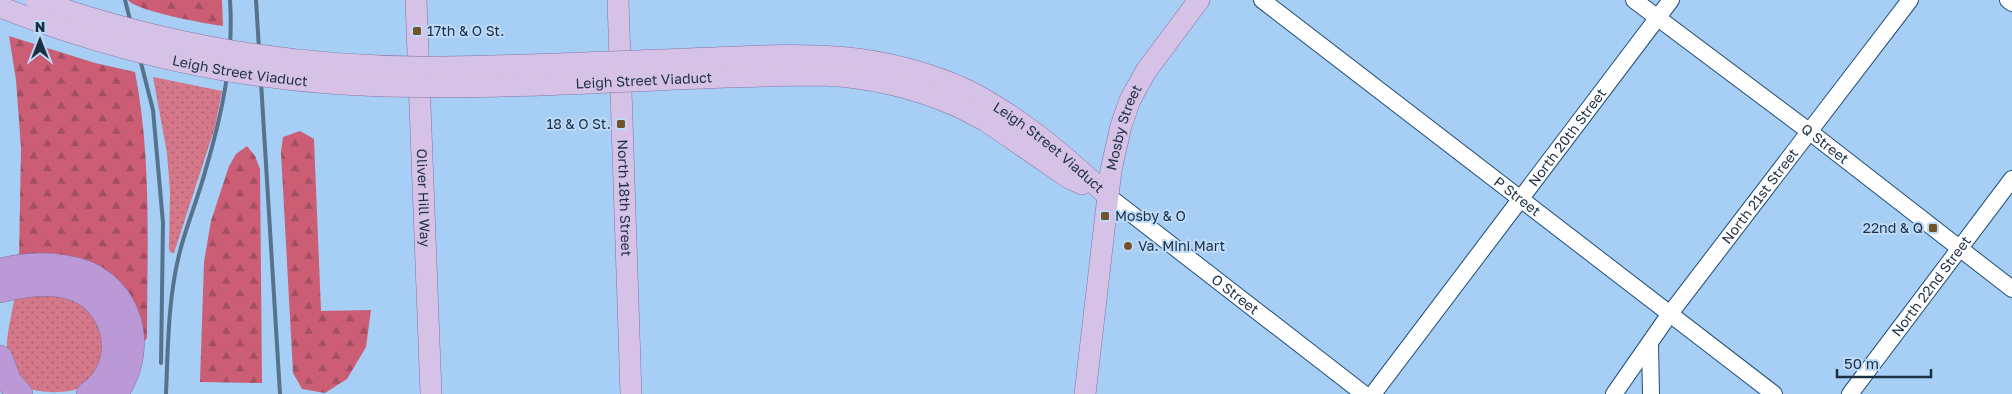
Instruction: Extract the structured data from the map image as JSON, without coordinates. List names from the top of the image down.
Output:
{
  "streets": {
    "main road": [
      "Leigh Street Viaduct",
      "Mosby Street",
      "Oliver Hill Way",
      "North 18th Street"
    ],
    "street": [
      "North 20th Street",
      "Q Street",
      "North 21st Street",
      "P Street",
      "North 22nd Street",
      "O Street"
    ]
  },
  "crossings": [
    ["Leigh Street Viaduct", "Mosby Street"],
    ["Leigh Street Viaduct", "O Street"],
    ["Mosby Street", "O Street"],
    ["North 20th Street", "Q Street"],
    ["North 20th Street", "P Street"],
    ["Q Street", "North 21st Street"],
    ["Q Street", "North 22nd Street"],
    ["North 21st Street", "P Street"]
  ],
  "places": {
    "transit": [
      "17th & O St.",
      "18 & O St.",
      "Mosby & O",
      "22nd & Q"
    ],
    "other": ["Va. Mini Mart"]
  },
  "scale_bar": "50 m",
  "north": "top"
}
